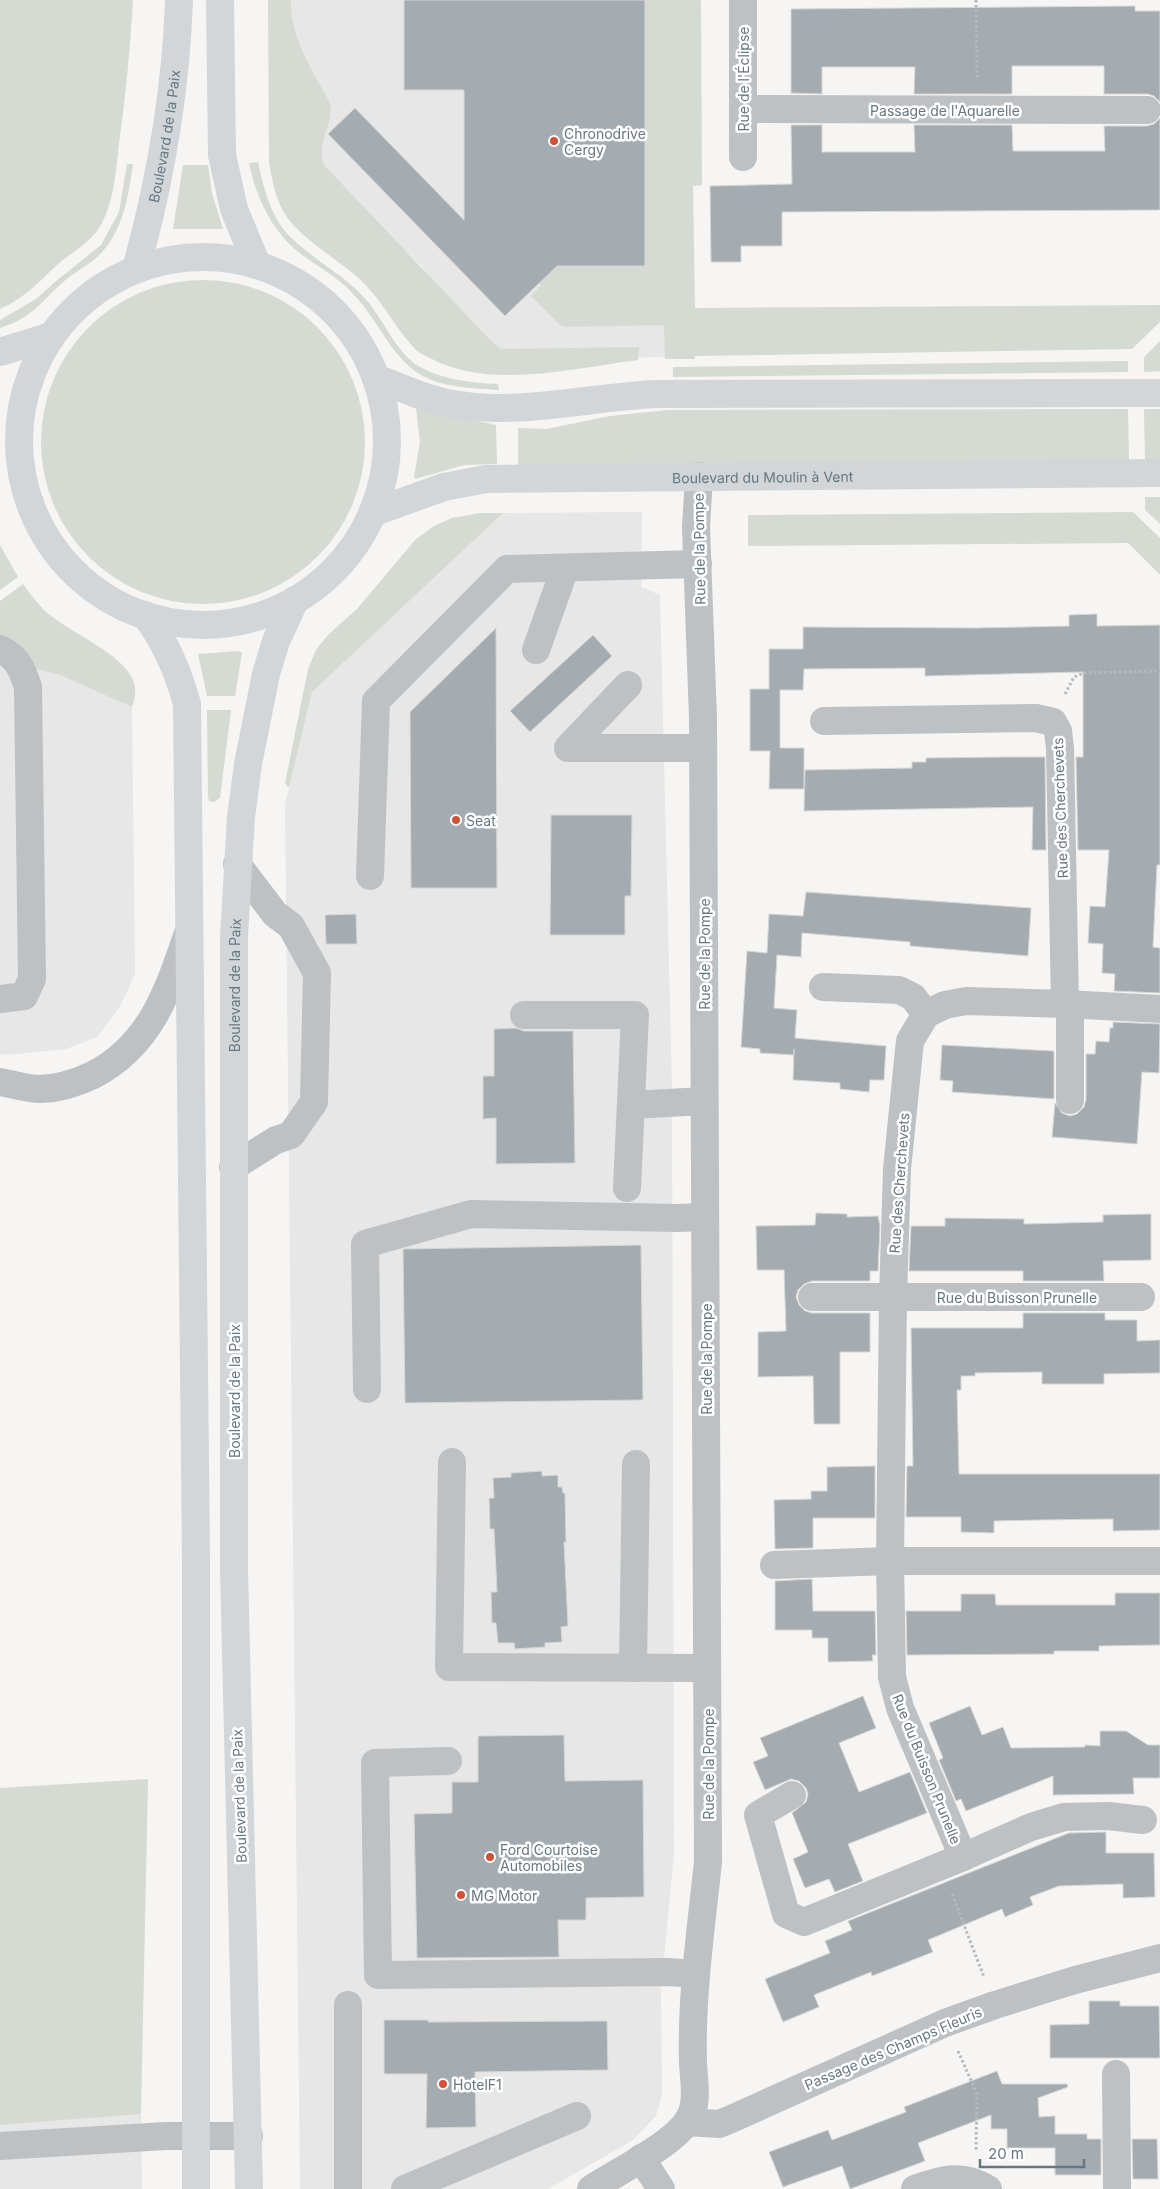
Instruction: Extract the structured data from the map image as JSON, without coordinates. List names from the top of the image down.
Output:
{
  "streets": {
    "main road": ["Boulevard de la Paix", "Boulevard du Moulin à Vent"],
    "street": [
      "Rue de l'Éclipse",
      "Passage de l'Aquarelle",
      "Rue de la Pompe",
      "Rue des Cherchevets",
      "Rue du Buisson Prunelle",
      "Passage des Champs Fleuris"
    ]
  },
  "crossings": [
    ["Rue de l'Éclipse", "Passage de l'Aquarelle"],
    ["Boulevard du Moulin à Vent", "Rue de la Pompe"],
    ["Rue de la Pompe", "Passage des Champs Fleuris"],
    ["Rue des Cherchevets", "Rue du Buisson Prunelle"]
  ],
  "places": [
    "Chronodrive Cergy",
    "Seat",
    "Ford Courtoise Automobiles",
    "MG Motor",
    "HotelF1"
  ],
  "scale_bar": "20 m"
}
